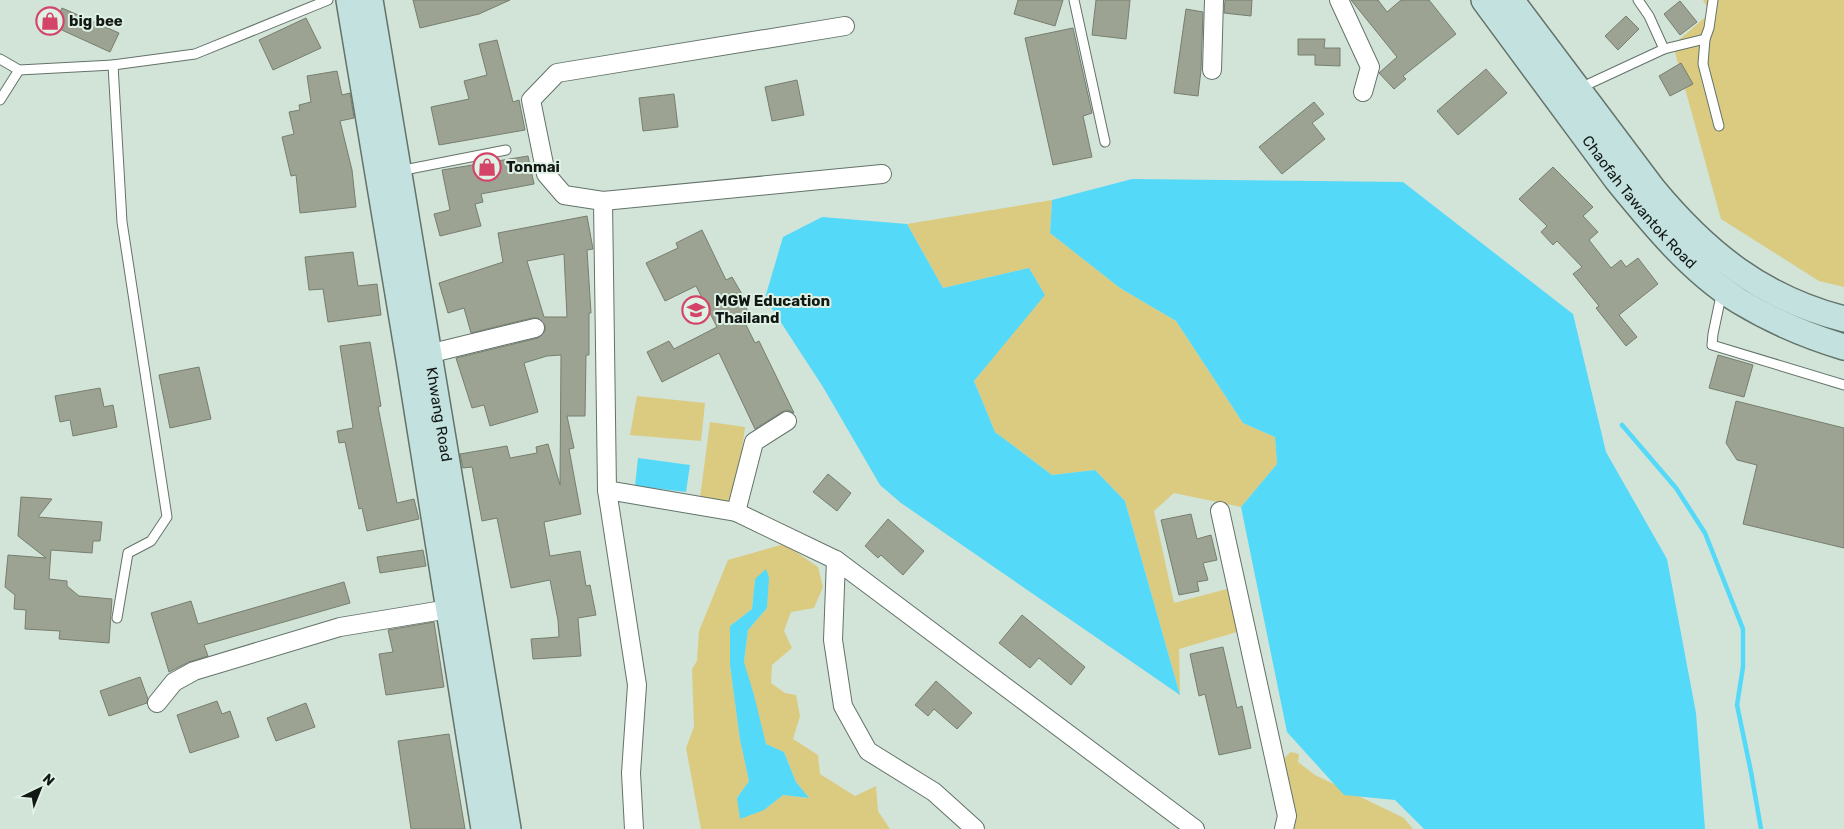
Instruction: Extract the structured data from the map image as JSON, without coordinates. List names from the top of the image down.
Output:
{
  "streets": {
    "main road": ["Chaofah Tawantok Road", "Khwang Road"]
  },
  "places": {
    "shop": ["big bee", "Tonmai"],
    "school or university": ["MGW Education Thailand"]
  },
  "north": "top right"
}
